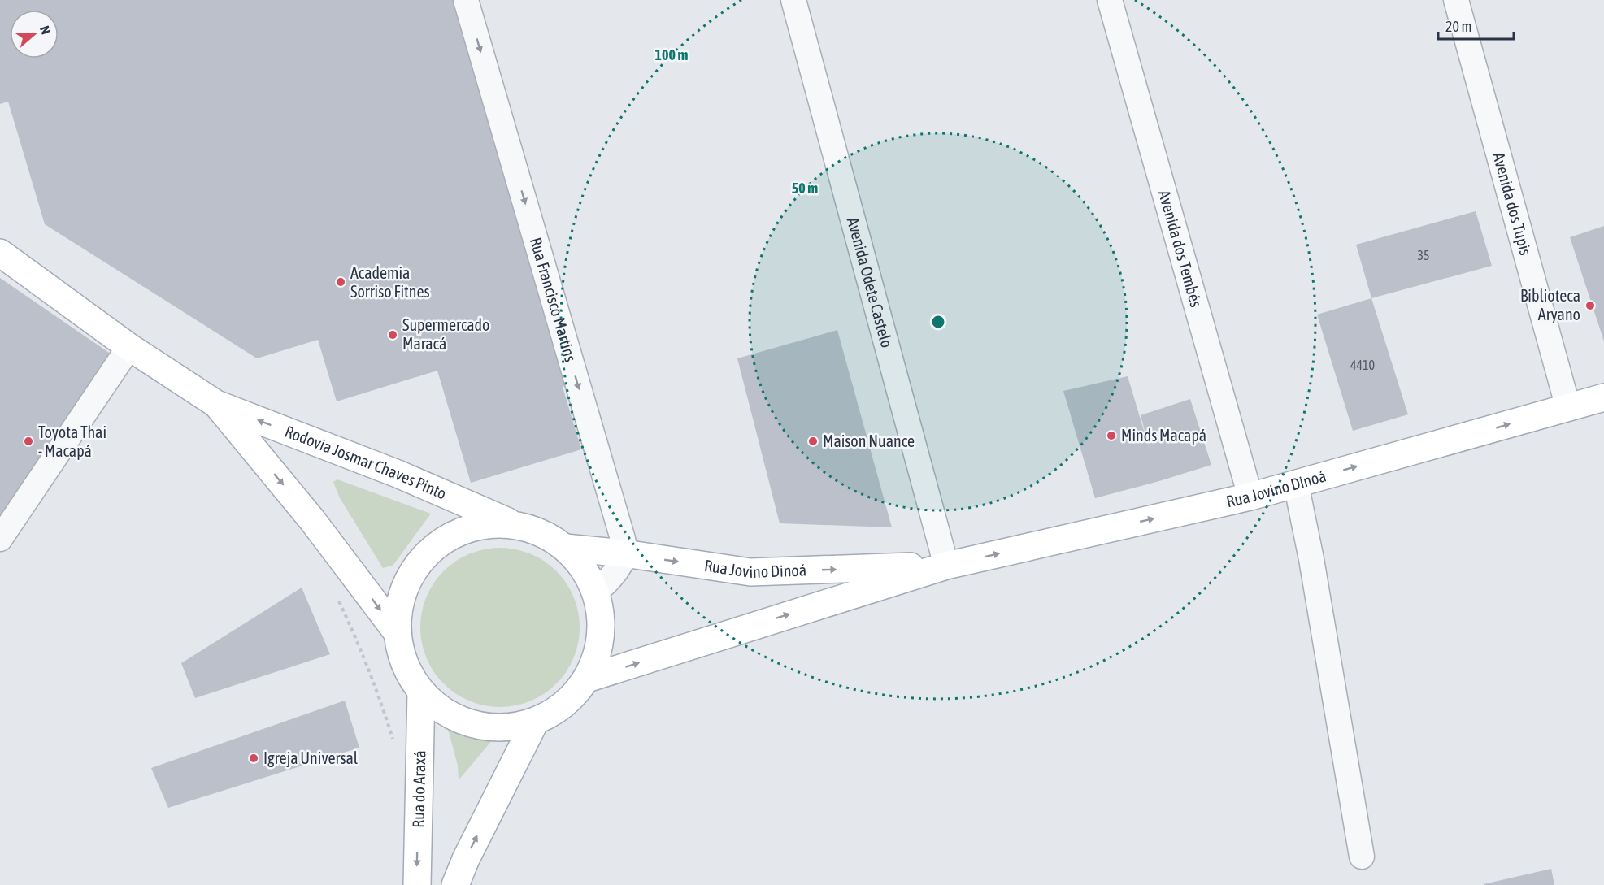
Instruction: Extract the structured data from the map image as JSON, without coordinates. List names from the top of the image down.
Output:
{
  "streets": {
    "main road": ["Rodovia Josmar Chaves Pinto", "Rua Jovino Dinoá", "Rua do Araxá"],
    "street": [
      "Avenida dos Tupis",
      "Avenida dos Tembés",
      "Avenida Odete Castelo",
      "Rua Francisco Martins"
    ]
  },
  "crossings": [
    ["Avenida dos Tupis", "Rua Jovino Dinoá"],
    ["Avenida dos Tembés", "Rua Jovino Dinoá"],
    ["Avenida Odete Castelo", "Rua Jovino Dinoá"],
    ["Rua Francisco Martins", "Rua Jovino Dinoá"]
  ],
  "one_way": ["Rua Francisco Martins", "Rua Jovino Dinoá"],
  "places": [
    "Academia Sorriso Fitnes",
    "Biblioteca Aryano",
    "Supermercado Maracá",
    "Minds Macapá",
    "Toyota Thai - Macapá",
    "Maison Nuance",
    "Igreja Universal"
  ],
  "house_numbers": ["35", "4410"],
  "scale_bar": "20 m",
  "north": "right",
  "rings": ["100 m", "50 m"]
}
